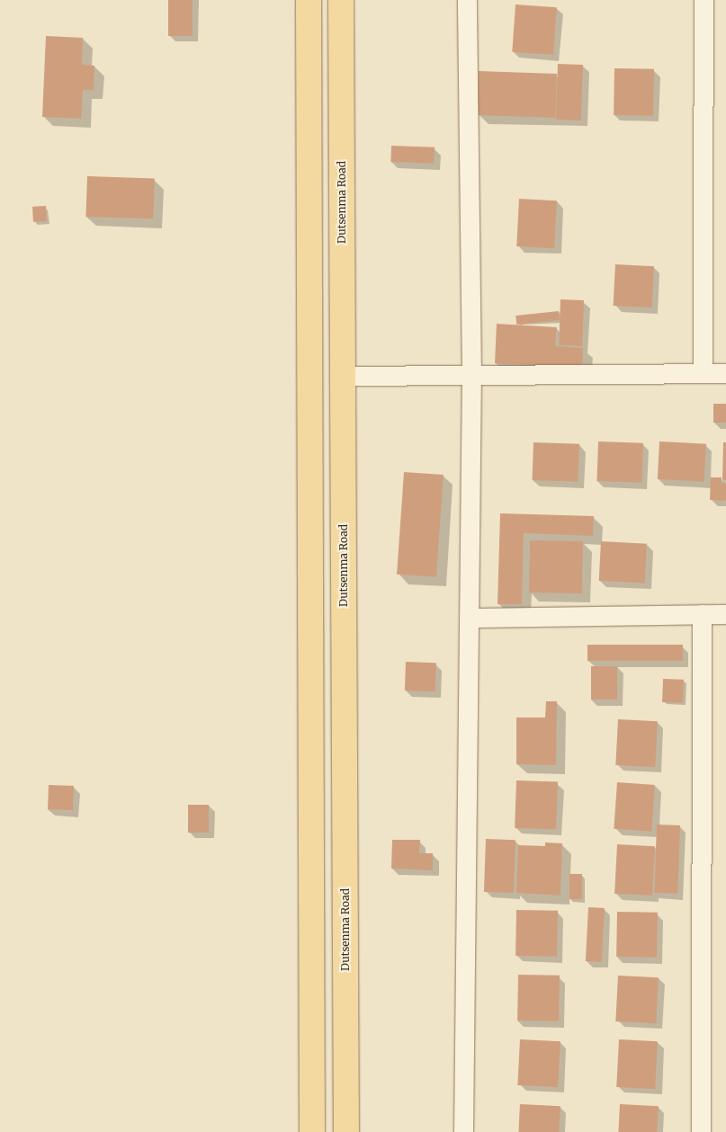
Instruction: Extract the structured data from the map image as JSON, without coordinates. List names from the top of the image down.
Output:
{
  "streets": {
    "main road": ["Dutsenma Road"]
  }
}
